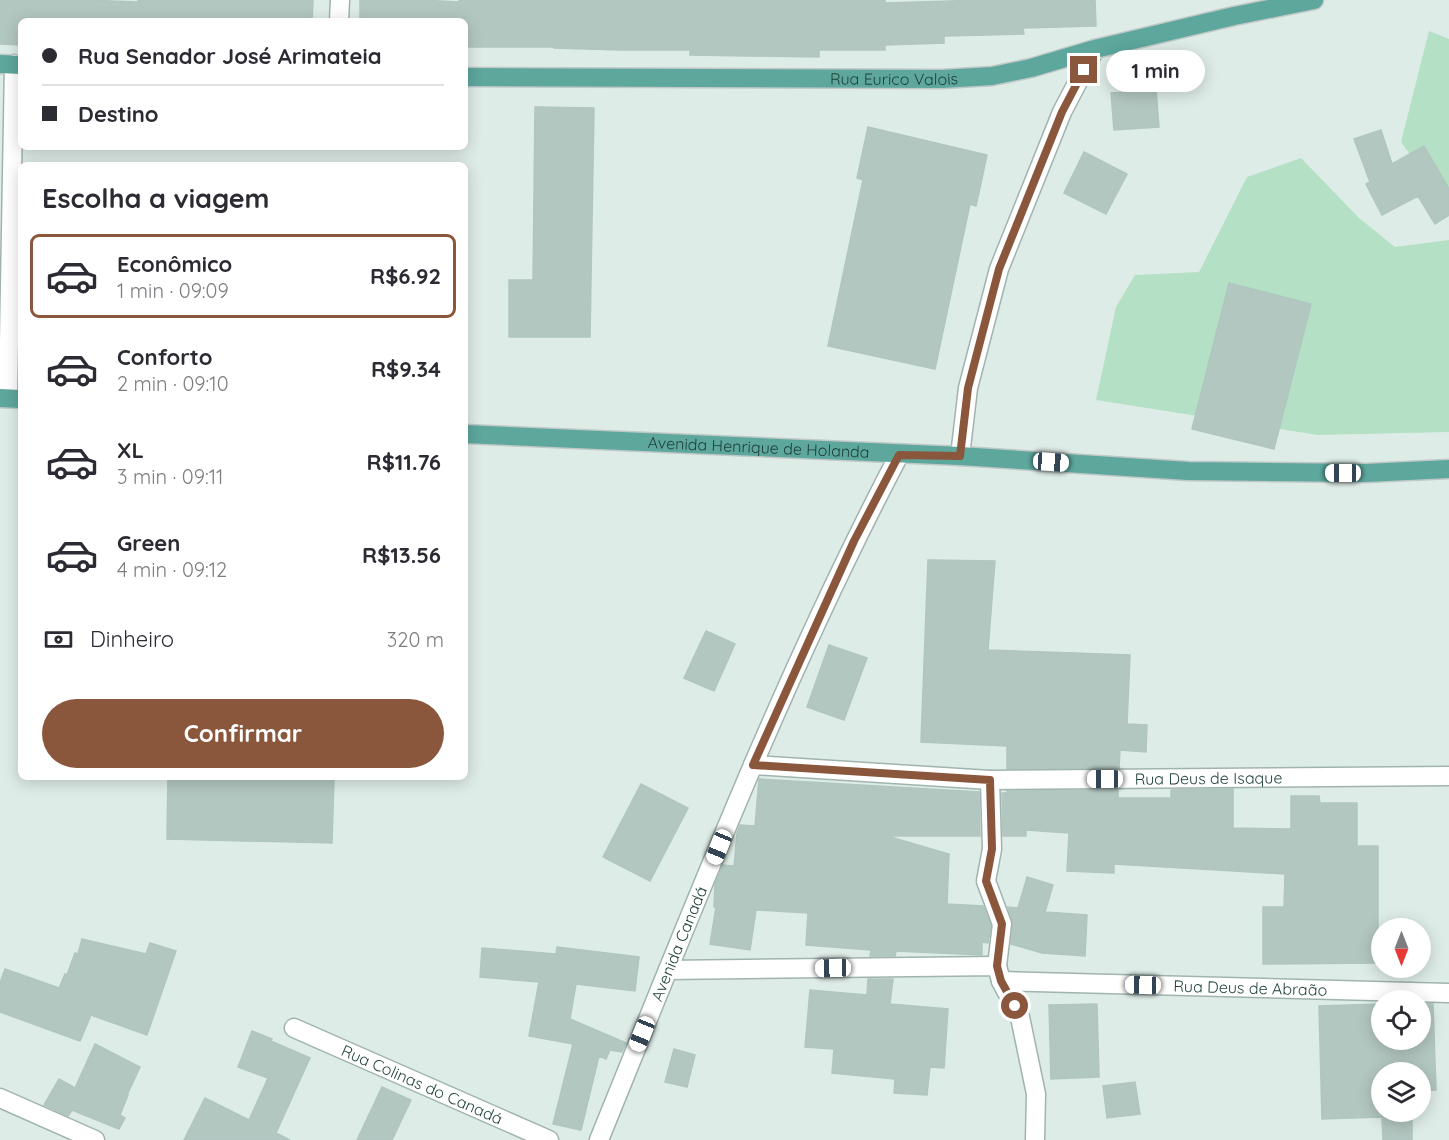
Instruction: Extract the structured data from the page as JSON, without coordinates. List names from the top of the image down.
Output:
{
  "streets": {
    "main road": ["Rua Eurico Valois", "Avenida Henrique de Holanda"],
    "street": [
      "Rua Deus de Isaque",
      "Avenida Canadá",
      "Rua Deus de Abraão",
      "Rua Colinas do Canadá"
    ]
  },
  "crossings": [
    ["Avenida Henrique de Holanda", "Avenida Canadá"],
    ["Rua Deus de Isaque", "Avenida Canadá"],
    ["Avenida Canadá", "Rua Deus de Abraão"]
  ],
  "north": "bottom",
  "page": {
    "banner": ["Rua Senador José Arimateia", "Destino"],
    "bubble": "1 min",
    "heading": "Escolha a viagem",
    "list": [
      {
        "name": "Econômico",
        "note": "1 min · 09:09",
        "value": "R$6.92"
      },
      {
        "name": "Conforto",
        "note": "2 min · 09:10",
        "value": "R$9.34"
      },
      {
        "name": "XL",
        "note": "3 min · 09:11",
        "value": "R$11.76"
      },
      {
        "name": "Green",
        "note": "4 min · 09:12",
        "value": "R$13.56"
      }
    ],
    "pay": ["Dinheiro", "320 m"],
    "buttons": "Confirmar"
  }
}
